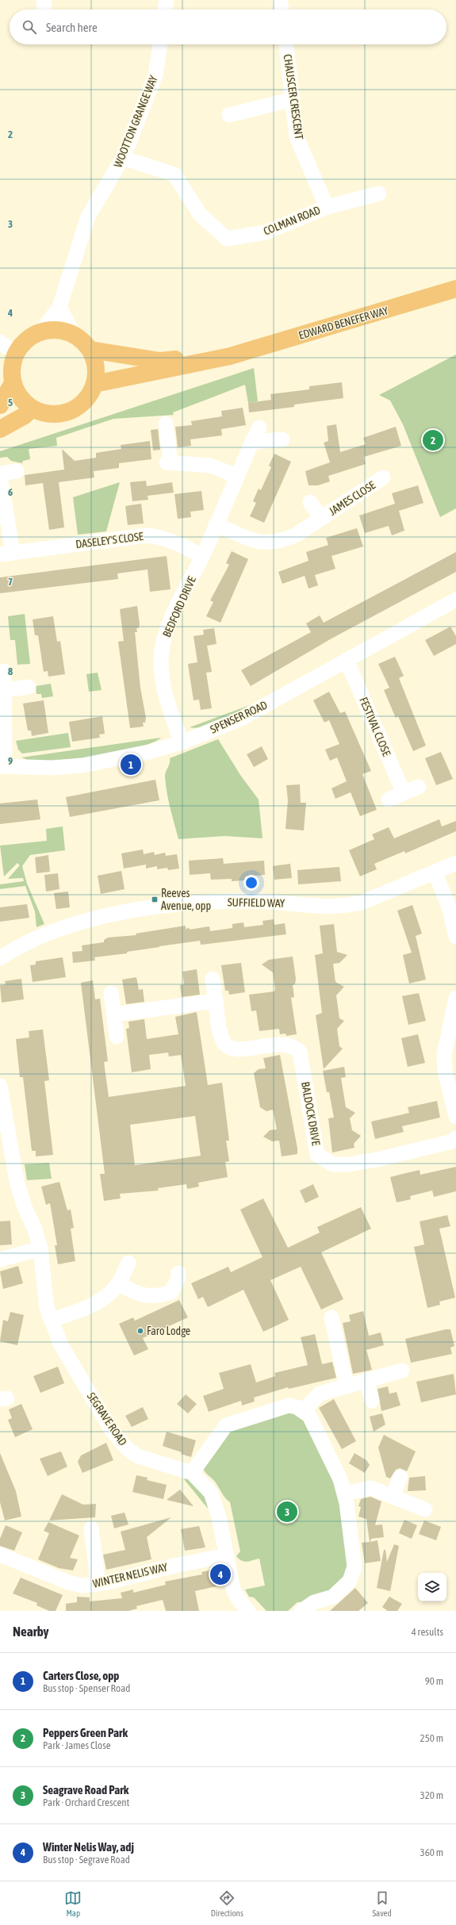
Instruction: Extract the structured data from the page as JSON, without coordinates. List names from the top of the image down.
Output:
{
  "streets": {
    "main road": ["EDWARD BENEFER WAY"],
    "street": [
      "CHAUSCER CRESCENT",
      "WOOTTON GRANGE WAY",
      "COLMAN ROAD",
      "JAMES CLOSE",
      "DASELEY'S CLOSE",
      "BEDFORD DRIVE",
      "SPENSER ROAD",
      "FESTIVAL CLOSE",
      "SUFFIELD WAY",
      "BALDOCK DRIVE",
      "SEGRAVE ROAD",
      "WINTER NELIS WAY"
    ]
  },
  "crossings": [
    ["CHAUSCER CRESCENT", "COLMAN ROAD"],
    ["WOOTTON GRANGE WAY", "COLMAN ROAD"],
    ["WOOTTON GRANGE WAY", "EDWARD BENEFER WAY"],
    ["JAMES CLOSE", "BEDFORD DRIVE"],
    ["DASELEY'S CLOSE", "BEDFORD DRIVE"],
    ["BEDFORD DRIVE", "SPENSER ROAD"],
    ["SPENSER ROAD", "FESTIVAL CLOSE"],
    ["SEGRAVE ROAD", "WINTER NELIS WAY"]
  ],
  "places": {
    "transit": ["Reeves Avenue, opp"],
    "other": ["Faro Lodge"]
  },
  "page": {
    "search": "Search here",
    "pins": [
      "2",
      "1",
      "3",
      "4"
    ],
    "heading": ["Nearby", "4 results"],
    "list": [
      {
        "mark": "1",
        "name": "Carters Close, opp",
        "note": "Bus stop · Spenser Road",
        "value": "90 m"
      },
      {
        "mark": "2",
        "name": "Peppers Green Park",
        "note": "Park · James Close",
        "value": "250 m"
      },
      {
        "mark": "3",
        "name": "Seagrave Road Park",
        "note": "Park · Orchard Crescent",
        "value": "320 m"
      },
      {
        "mark": "4",
        "name": "Winter Nelis Way, adj",
        "note": "Bus stop · Segrave Road",
        "value": "360 m"
      }
    ],
    "nav": ["Map", "Directions", "Saved"]
  },
  "grid": {
    "rows": [
      "2",
      "3",
      "4",
      "5",
      "6",
      "7",
      "8",
      "9"
    ]
  }
}
